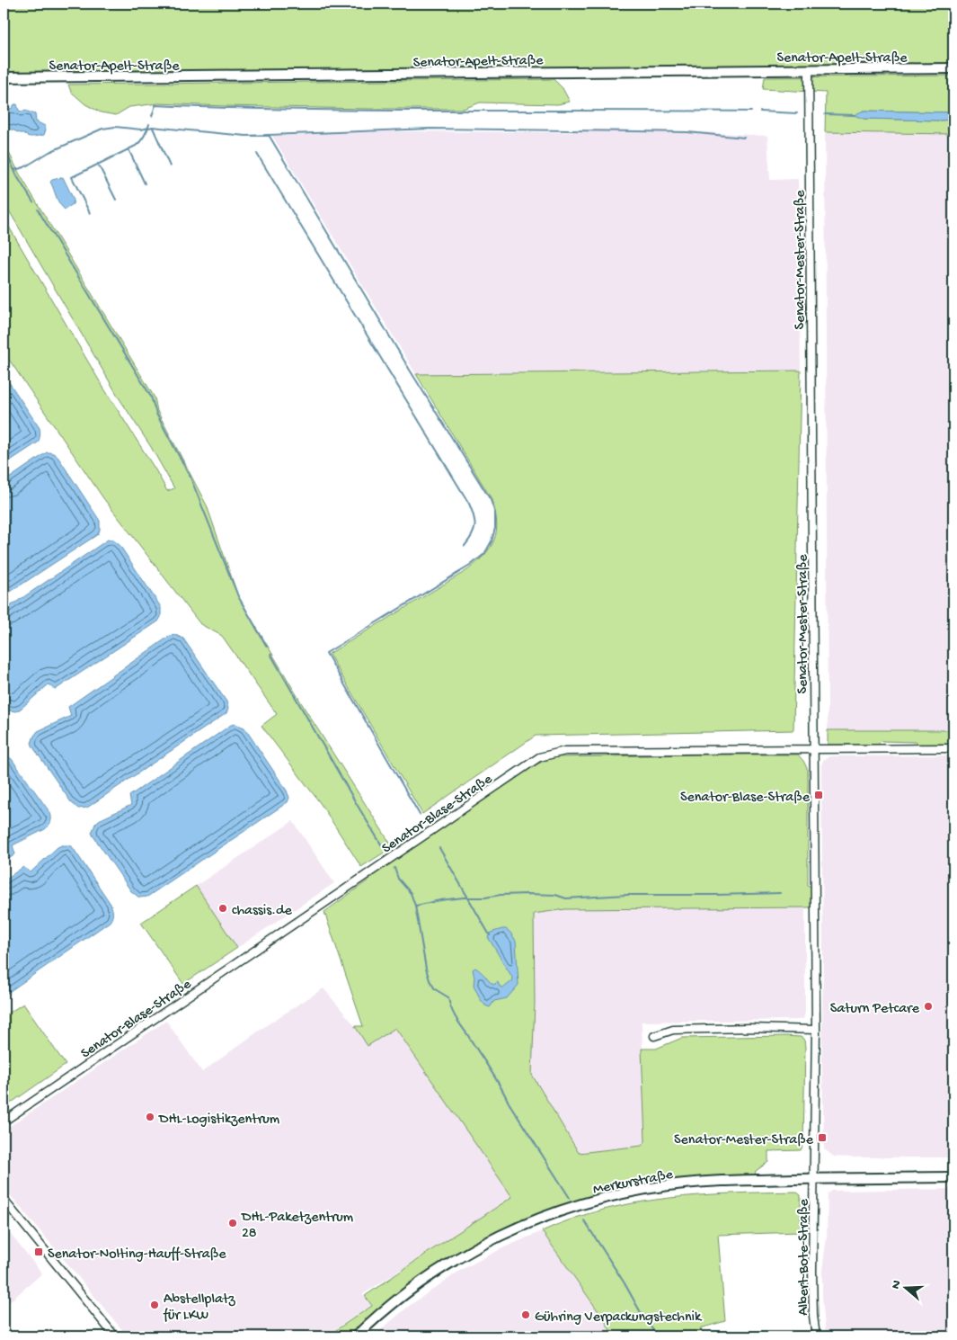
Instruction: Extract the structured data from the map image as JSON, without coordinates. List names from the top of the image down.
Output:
{
  "streets": {
    "street": [
      "Senator-Apelt-Straße",
      "Senator-Mester-Straße",
      "Senator-Blase-Straße",
      "Merkurstraße",
      "Albert-Bote-Straße"
    ]
  },
  "crossings": [
    ["Senator-Apelt-Straße", "Senator-Mester-Straße"],
    ["Senator-Mester-Straße", "Senator-Blase-Straße"],
    ["Senator-Mester-Straße", "Merkurstraße"],
    ["Senator-Mester-Straße", "Albert-Bote-Straße"],
    ["Merkurstraße", "Albert-Bote-Straße"]
  ],
  "places": {
    "transit": ["Senator-Blase-Straße", "Senator-Mester-Straße", "Senator-Nolting-Hauff-Straße"],
    "other": [
      "chassis.de",
      "Saturn Petcare",
      "DHL-Logistikzentrum",
      "DHL-Paketzentrum 28",
      "Abstellplatz für LKW",
      "Gühring Verpackungstechnik"
    ]
  },
  "north": "left"
}
